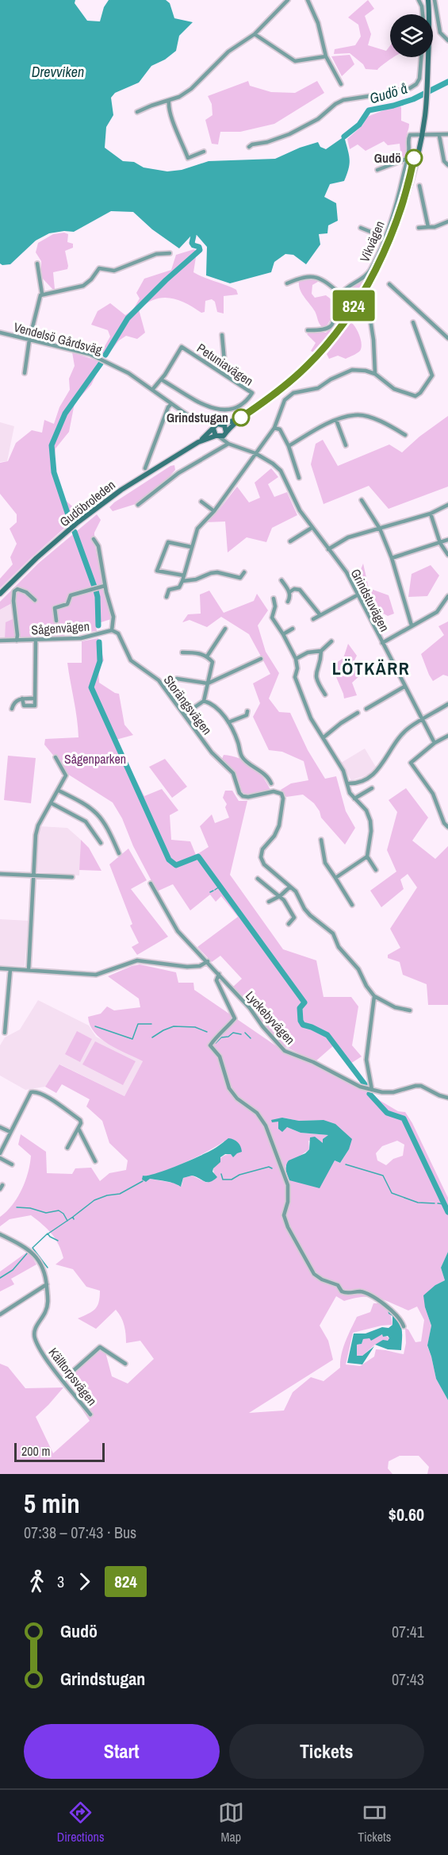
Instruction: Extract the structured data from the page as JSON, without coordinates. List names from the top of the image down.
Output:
{
  "streets": {
    "main road": ["Gudöbroleden"],
    "street": [
      "Vikvägen",
      "Vendelsö Gårdsväg",
      "Petuniavägen",
      "Grindstuvägen",
      "Sågenvägen",
      "Storängsvägen",
      "Lyckebyvägen",
      "Källtorpsvägen"
    ]
  },
  "crossings": [
    ["Vendelsö Gårdsväg", "Petuniavägen"],
    ["Vendelsö Gårdsväg", "Gudöbroleden"],
    ["Gudöbroleden", "Grindstuvägen"],
    ["Sågenvägen", "Storängsvägen"]
  ],
  "districts": ["LÖTKÄRR"],
  "water": ["Drevviken", "Gudö å"],
  "parks": ["Sågenparken"],
  "places": ["Gudö", "Grindstugan"],
  "lines": ["bus line 824"],
  "scale_bar": "200 m",
  "page": {
    "on_map": "824",
    "scale": "200 m",
    "heading": ["5 min", "07:38 – 07:43 · Bus", "$0.60"],
    "legs": ["3", "824"],
    "list": [
      {
        "name": "Gudö",
        "value": "07:41"
      },
      {
        "name": "Grindstugan",
        "value": "07:43"
      }
    ],
    "buttons": ["Start", "Tickets"],
    "tabs": ["Directions", "Map", "Tickets"]
  }
}
